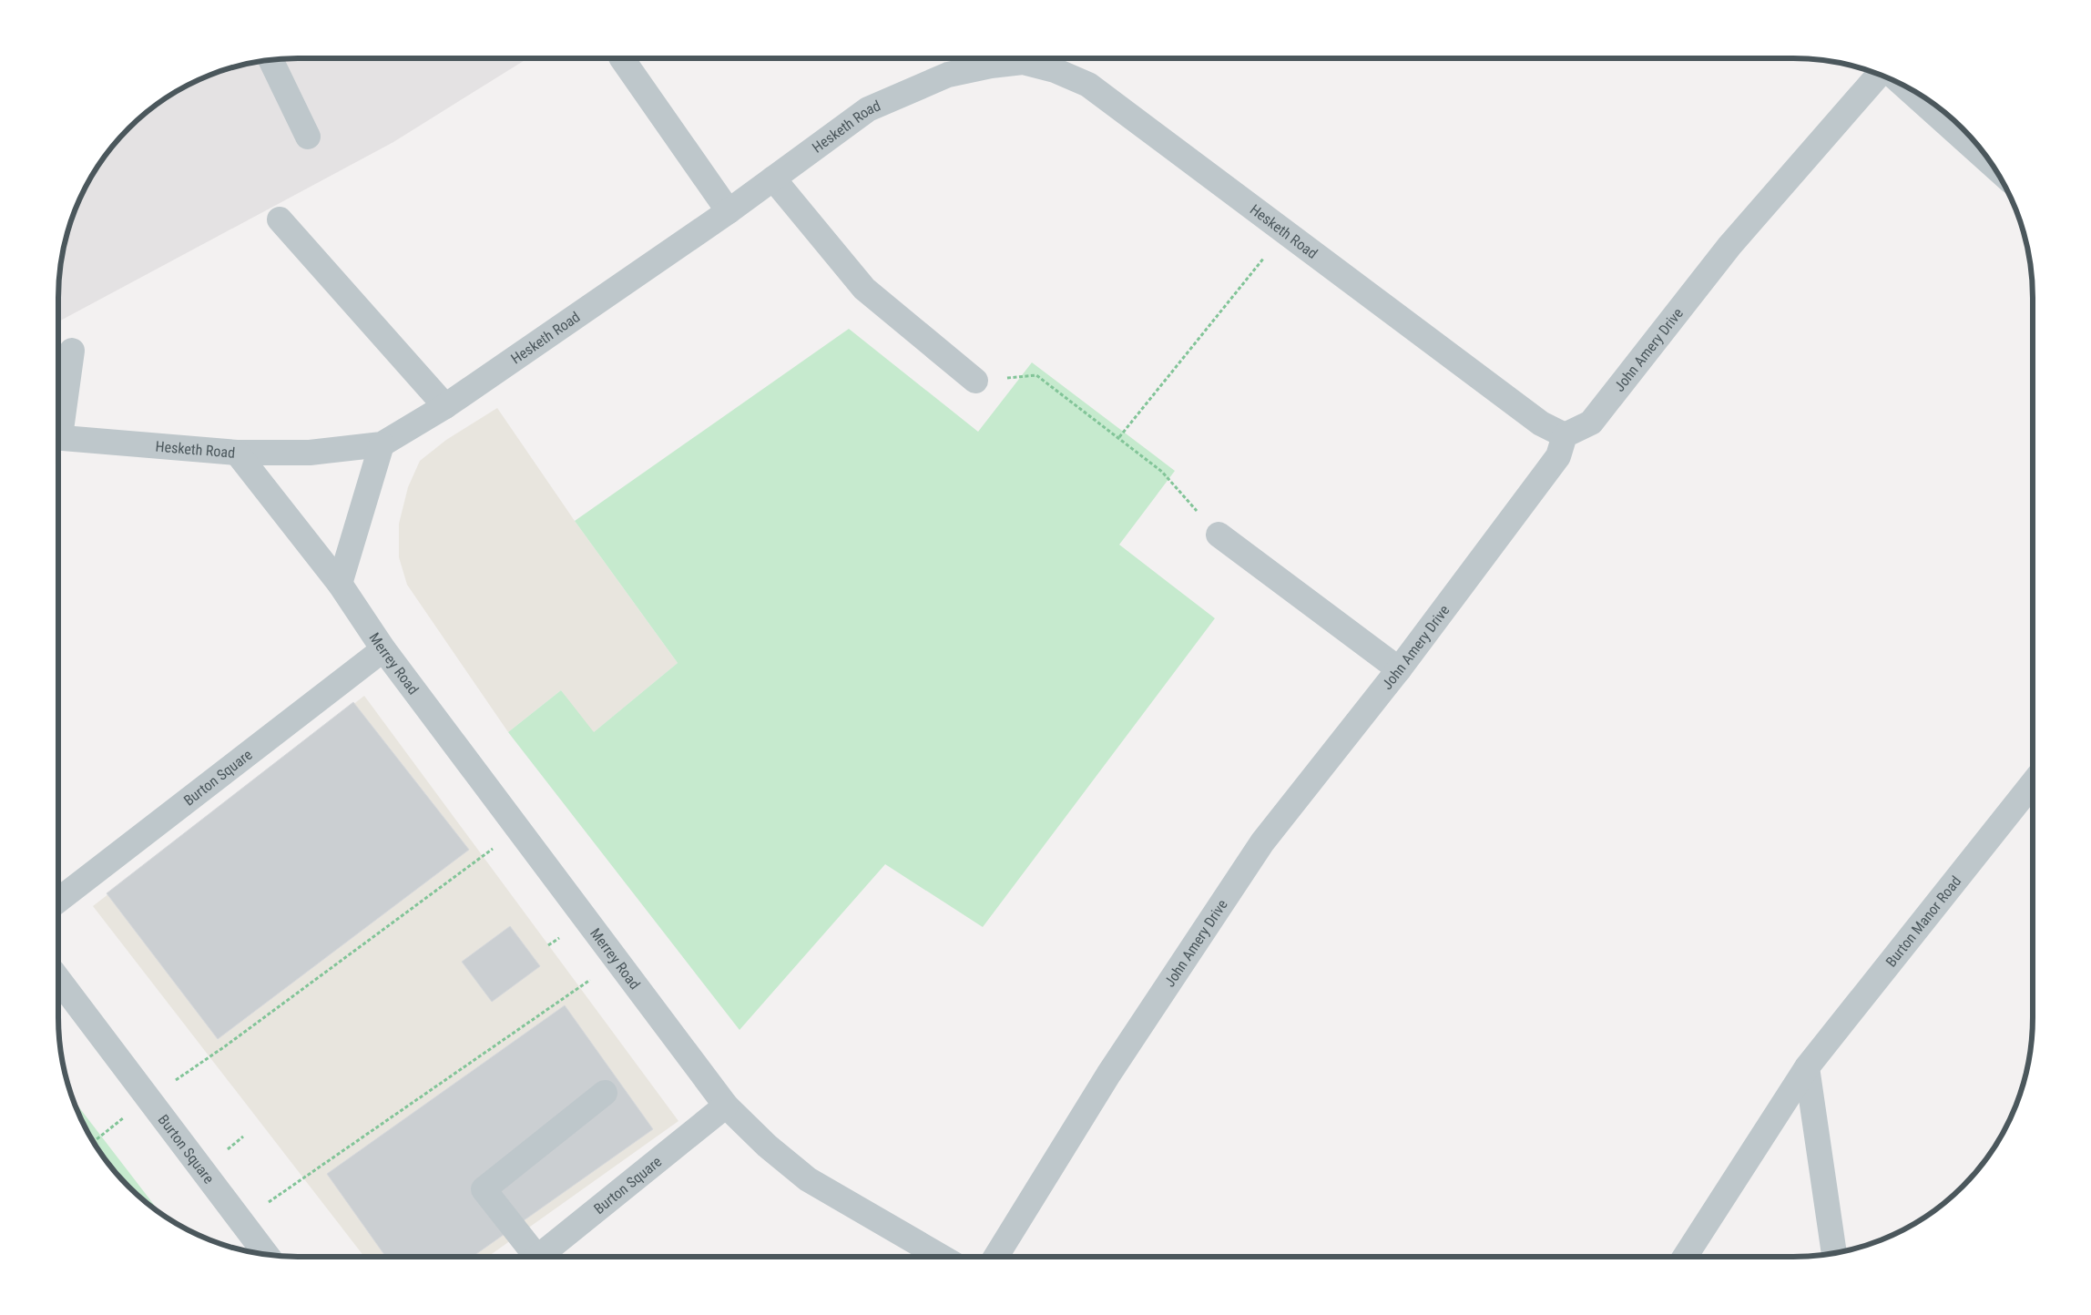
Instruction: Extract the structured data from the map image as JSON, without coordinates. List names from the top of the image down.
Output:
{
  "streets": {
    "street": [
      "Hesketh Road",
      "John Amery Drive",
      "Merrey Road",
      "Burton Square",
      "Burton Manor Road"
    ]
  },
  "crossings": [
    ["Hesketh Road", "John Amery Drive"],
    ["Hesketh Road", "Merrey Road"],
    ["Merrey Road", "Burton Square"]
  ]
}
